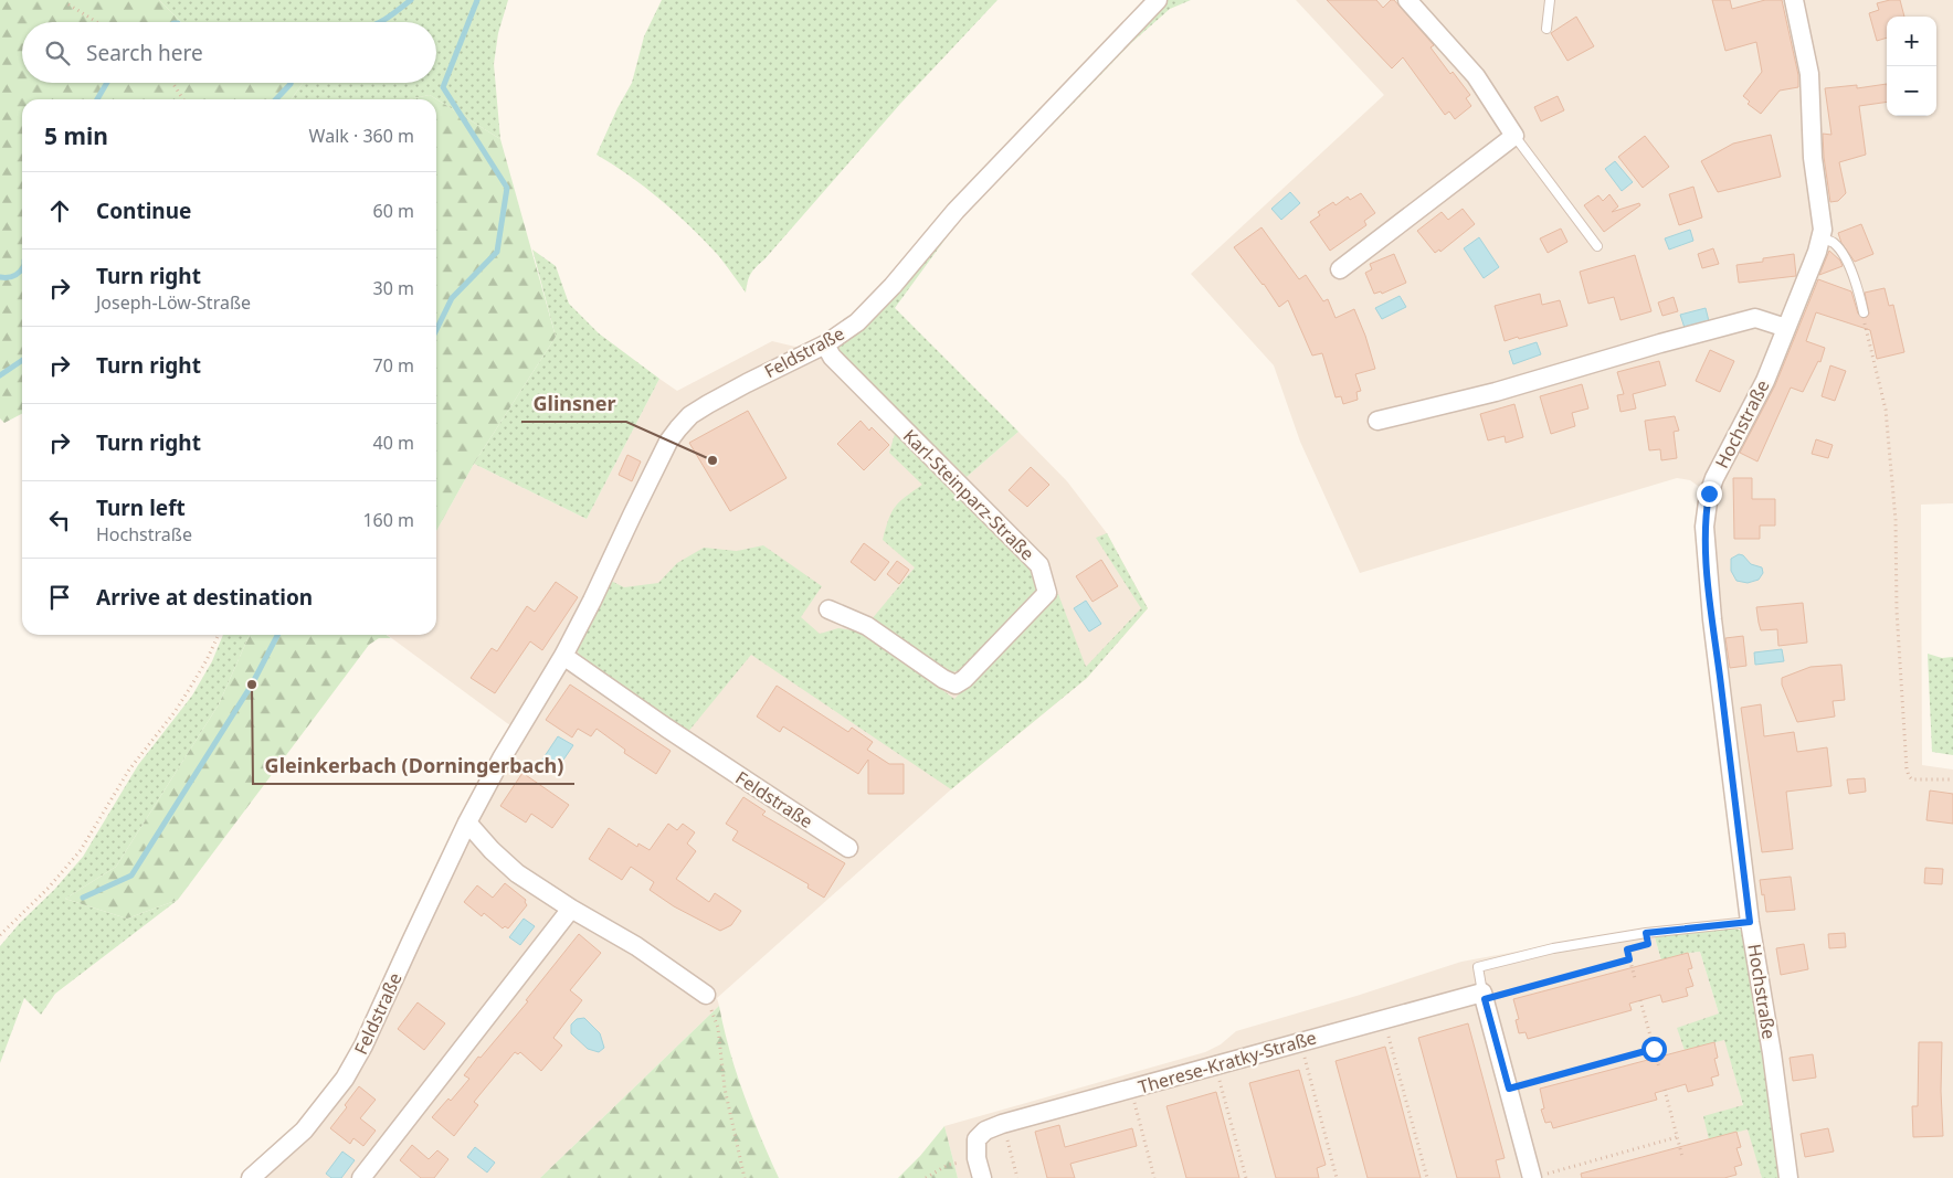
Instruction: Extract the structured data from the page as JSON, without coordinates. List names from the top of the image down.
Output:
{
  "streets": {
    "street": [
      "Feldstraße",
      "Hochstraße",
      "Karl-Steinparz-Straße",
      "Therese-Kratky-Straße"
    ]
  },
  "crossings": [
    ["Feldstraße", "Karl-Steinparz-Straße"]
  ],
  "places": ["Glinsner", "Gleinkerbach (Dorningerbach)"],
  "page": {
    "map_buttons": ["+", "−"],
    "search": "Search here",
    "heading": ["5 min", "Walk · 360 m"],
    "list": [
      ["Continue", "60 m"],
      ["Turn right", "Joseph-Löw-Straße", "30 m"],
      ["Turn right", "70 m"],
      ["Turn right", "40 m"],
      ["Turn left", "Hochstraße", "160 m"],
      "Arrive at destination"
    ]
  }
}
